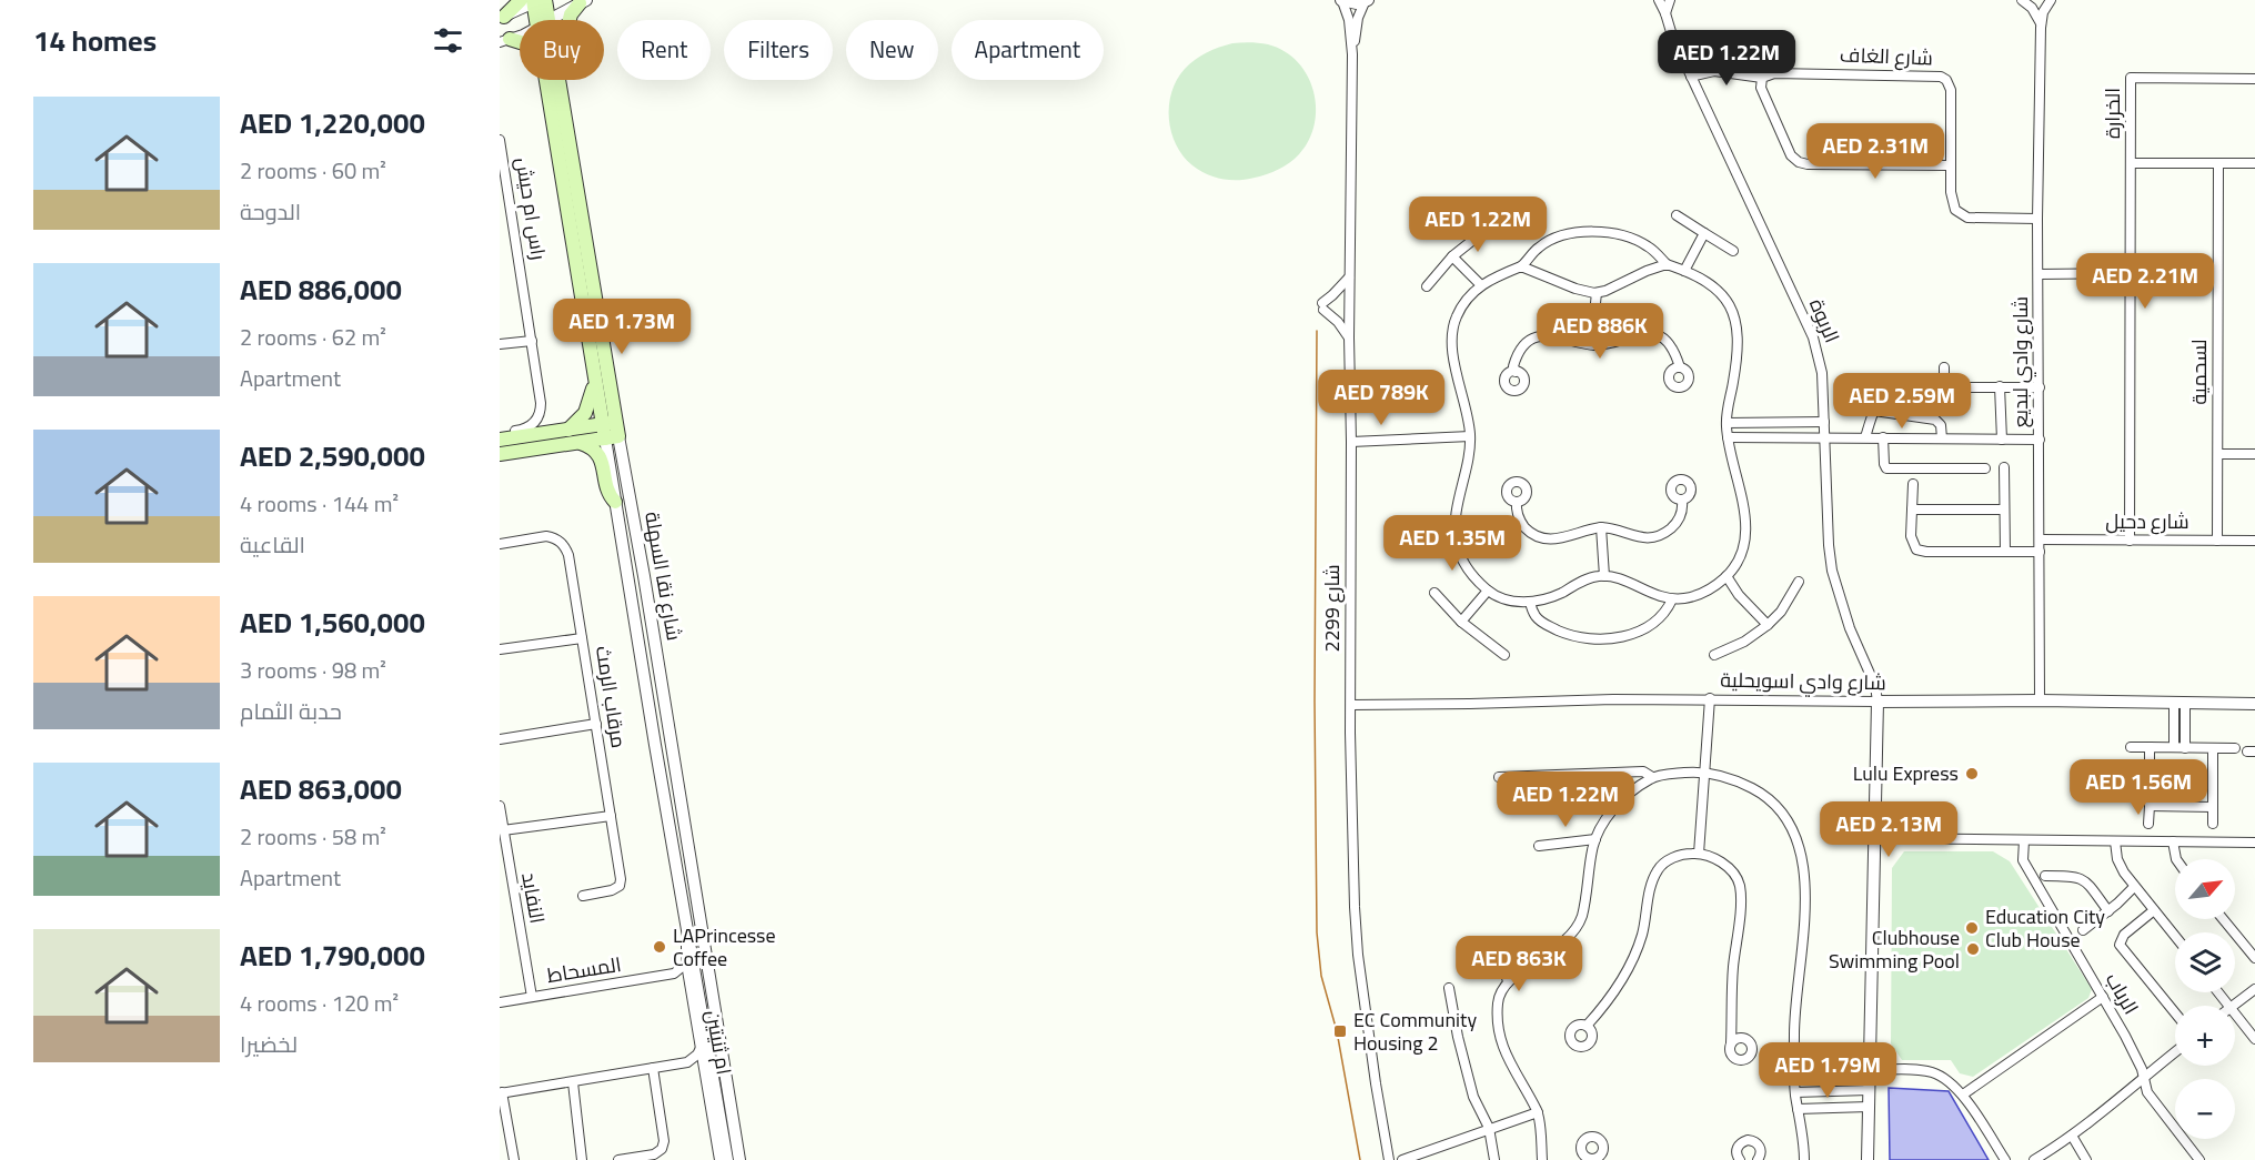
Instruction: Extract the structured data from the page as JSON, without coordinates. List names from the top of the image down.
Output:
{
  "streets": {
    "main road": ["شارع نقا السهلة"],
    "street": [
      "شارع الغاف",
      "الخرارة",
      "راس ام حيش",
      "الربوة",
      "شارع وادي لبديع",
      "لسحمية",
      "شارع دحيل",
      "شارع 2299",
      "شارع وادي اسويحلية",
      "مرقاب الرمث",
      "النفايد",
      "المسحاط",
      "الرباب",
      "ام ثنيتين"
    ]
  },
  "crossings": [
    ["شارع الغاف", "شارع وادي لبديع"],
    ["الخرارة", "شارع دحيل"],
    ["الربوة", "شارع وادي اسويحلية"],
    ["شارع وادي لبديع", "شارع دحيل"],
    ["شارع وادي لبديع", "شارع وادي اسويحلية"],
    ["لسحمية", "شارع دحيل"],
    ["شارع نقا السهلة", "ام ثنيتين"],
    ["شارع 2299", "شارع وادي اسويحلية"],
    ["النفايد", "المسحاط"],
    ["المسحاط", "ام ثنيتين"]
  ],
  "places": {
    "other": [
      "Lulu Express",
      "Education City Club House",
      "LAPrincesse Coffee",
      "Clubhouse Swimming Pool"
    ],
    "transit": ["EC Community Housing 2"]
  },
  "north": "top right",
  "page": {
    "heading": "14 homes",
    "chip": [
      "Buy",
      "Rent",
      "Filters",
      "New",
      "Apartment"
    ],
    "price": [
      "AED 1.22M",
      "AED 2.31M",
      "AED 1.22M",
      "AED 2.21M",
      "AED 1.73M",
      "AED 886K",
      "AED 789K",
      "AED 2.59M",
      "AED 1.35M",
      "AED 1.56M",
      "AED 1.22M",
      "AED 2.13M",
      "AED 863K",
      "AED 1.79M"
    ],
    "list": [
      {
        "name": "AED 1,220,000",
        "note": "2 rooms · 60 m² · الدوحة"
      },
      {
        "name": "AED 886,000",
        "note": "2 rooms · 62 m² · Apartment"
      },
      {
        "name": "AED 2,590,000",
        "note": "4 rooms · 144 m² · القاعية"
      },
      {
        "name": "AED 1,560,000",
        "note": "3 rooms · 98 m² · حدبة الثمام"
      },
      {
        "name": "AED 863,000",
        "note": "2 rooms · 58 m² · Apartment"
      },
      {
        "name": "AED 1,790,000",
        "note": "4 rooms · 120 m² · لخضيرا"
      }
    ],
    "map_buttons": ["+", "−"]
  }
}
